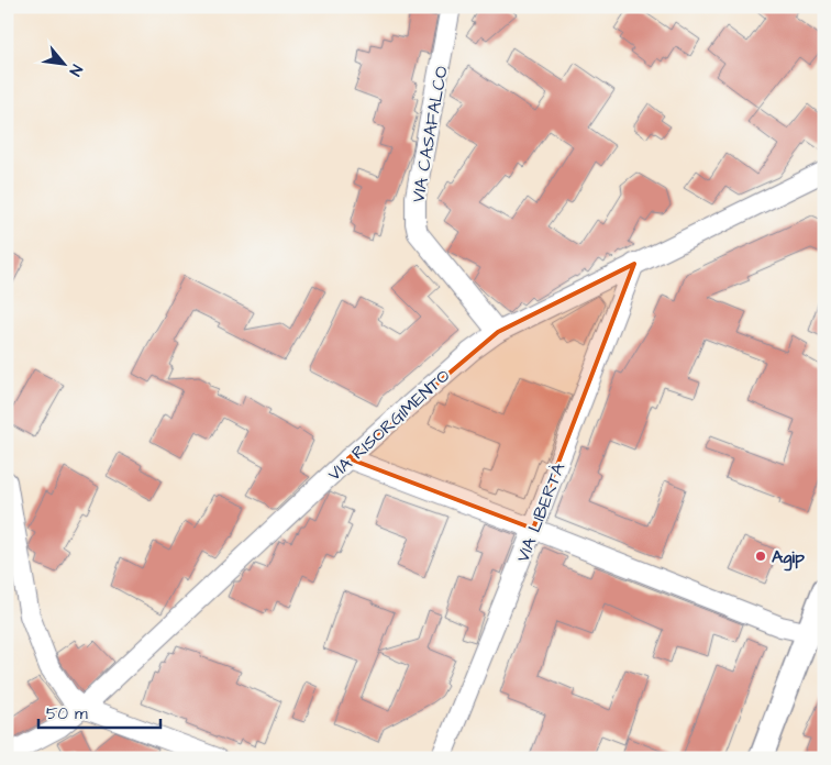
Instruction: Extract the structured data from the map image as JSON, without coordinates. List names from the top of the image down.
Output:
{
  "streets": {
    "street": ["VIA CASAFALCO", "VIA RISORGIMENTO", "VIA LIBERTÀ"]
  },
  "crossings": [
    ["VIA CASAFALCO", "VIA RISORGIMENTO"],
    ["VIA RISORGIMENTO", "VIA LIBERTÀ"]
  ],
  "places": ["Agip"],
  "scale_bar": "50 m",
  "north": "bottom right"
}
